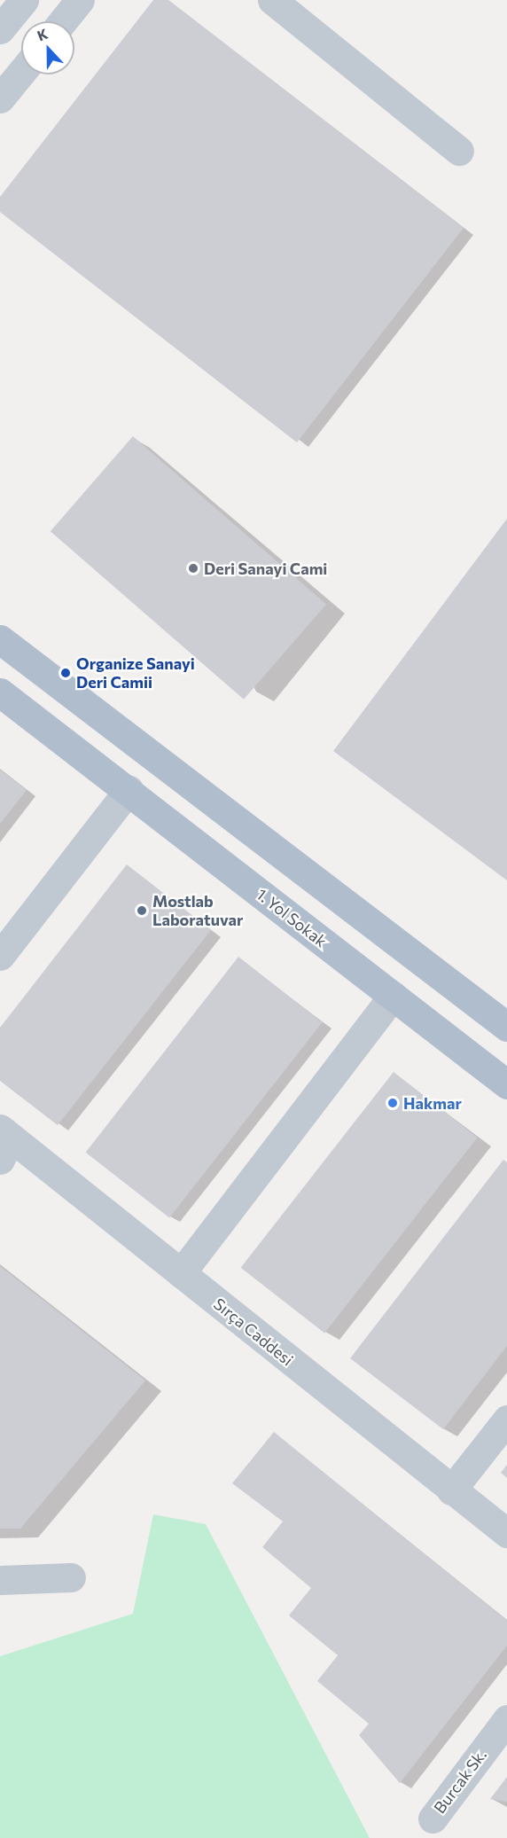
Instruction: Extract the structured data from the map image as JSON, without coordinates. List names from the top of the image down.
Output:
{
  "streets": {
    "main road": ["1. Yol Sokak"],
    "street": ["Sırça Caddesi", "Burcak Sk."]
  },
  "places": [
    "Deri Sanayi Cami",
    "Organize Sanayi Deri Camii",
    "Mostlab Laboratuvar",
    "Hakmar"
  ],
  "north": "top"
}
